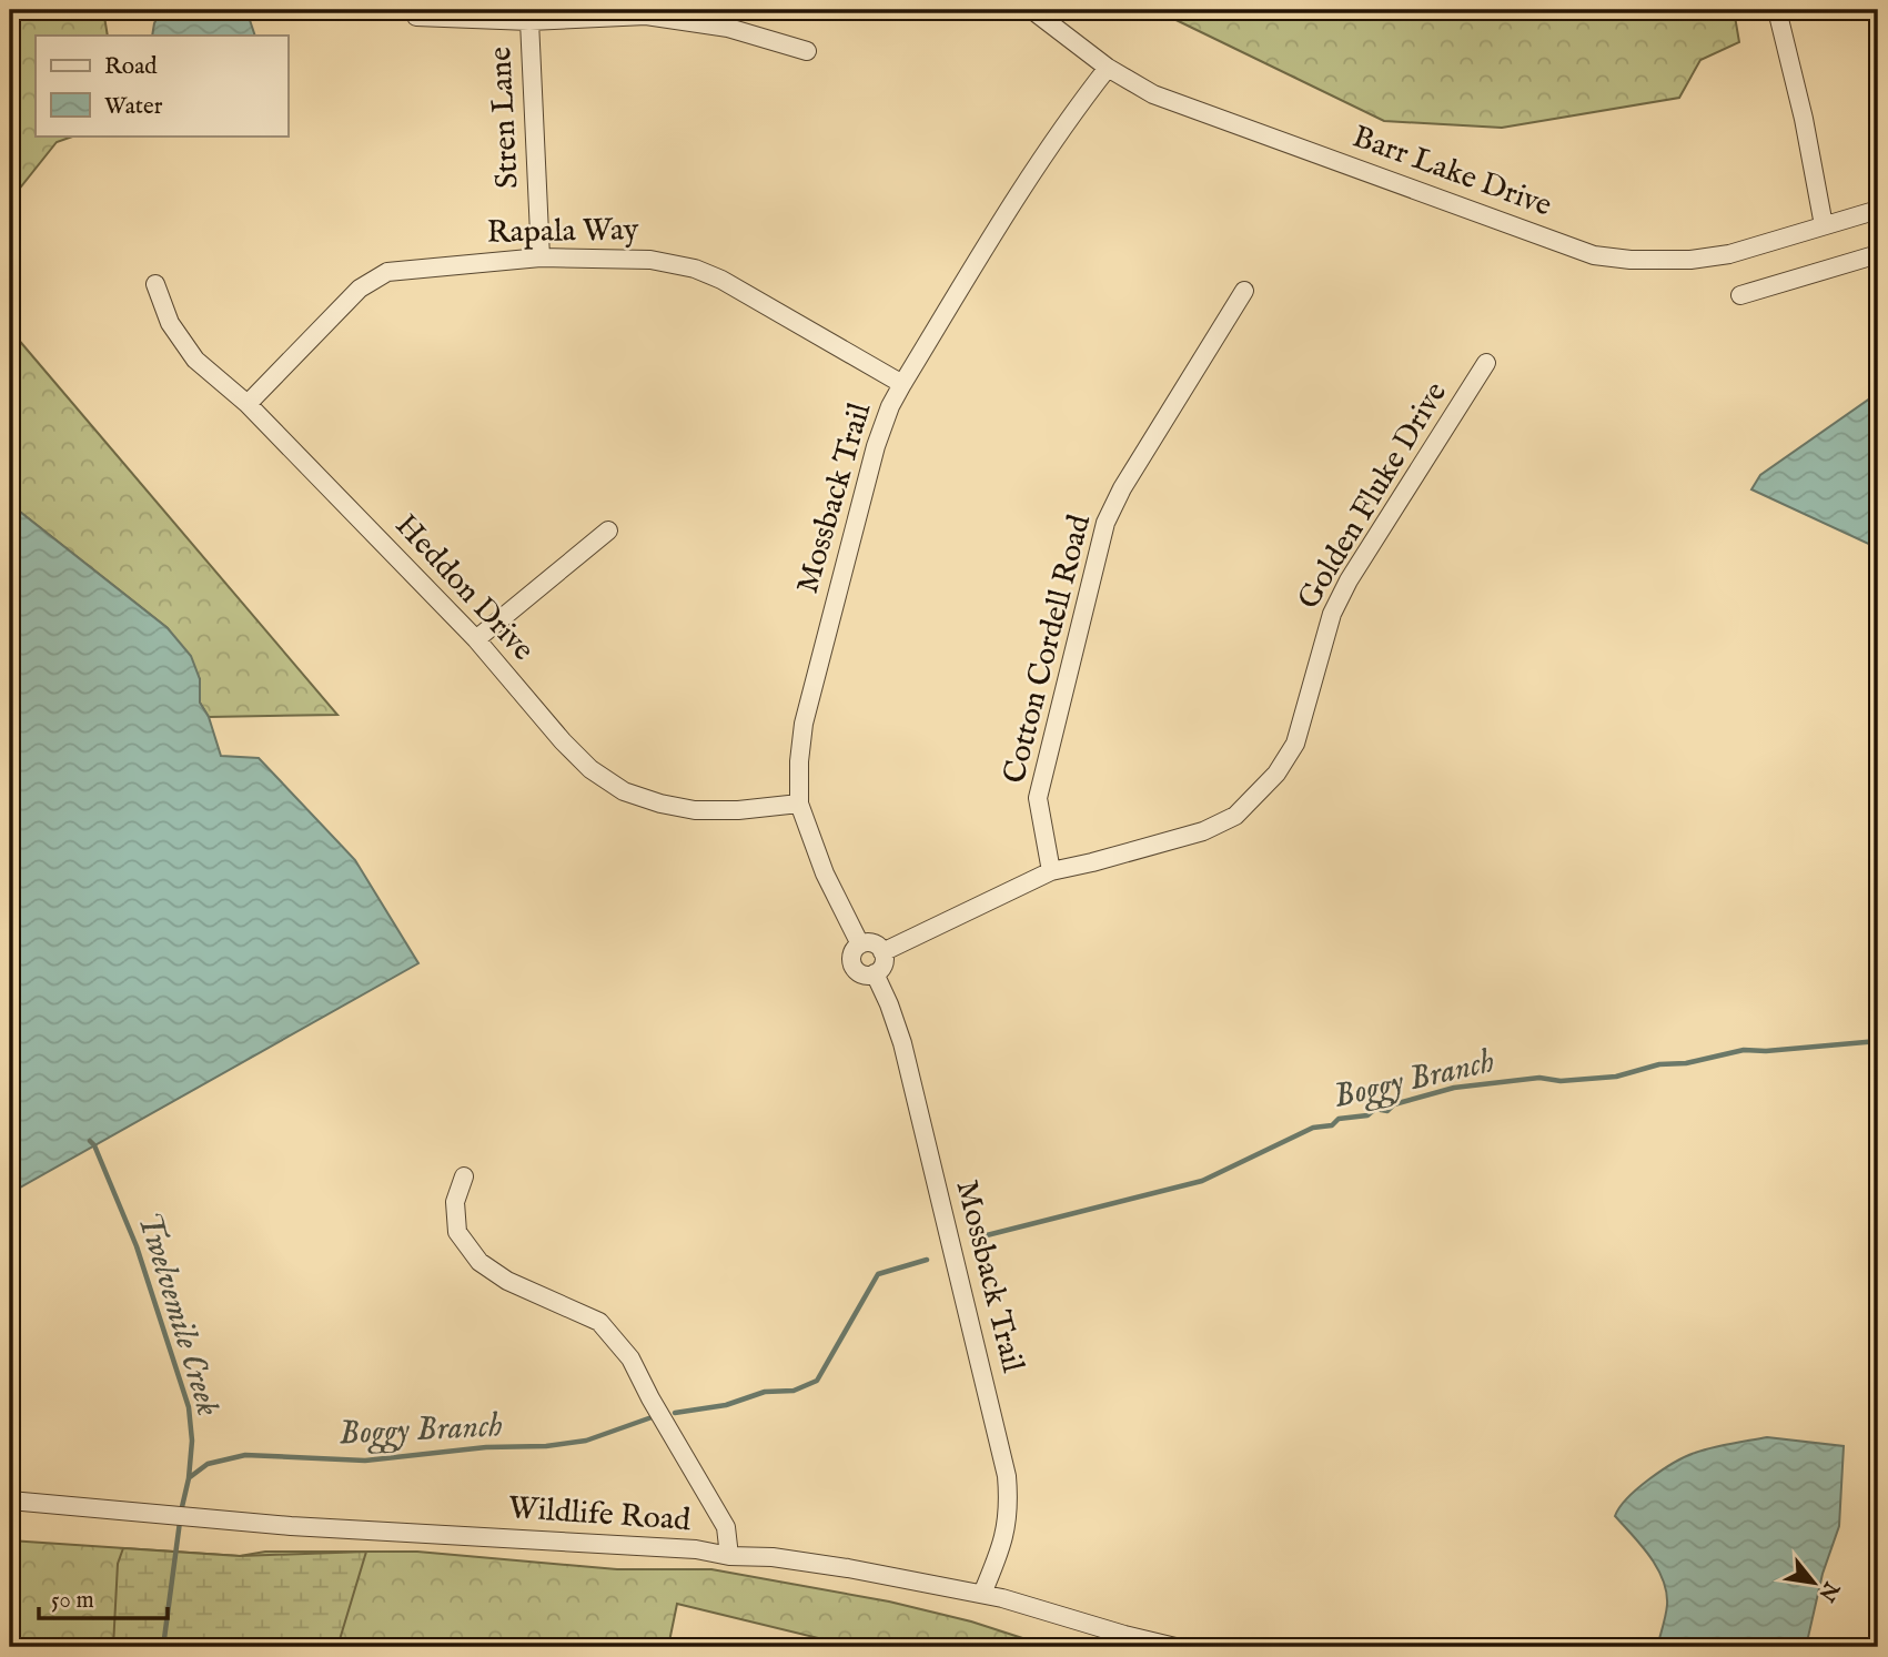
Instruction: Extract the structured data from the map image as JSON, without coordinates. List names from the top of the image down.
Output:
{
  "streets": {
    "street": [
      "Stren Lane",
      "Barr Lake Drive",
      "Rapala Way",
      "Golden Fluke Drive",
      "Mossback Trail",
      "Heddon Drive",
      "Cotton Cordell Road",
      "Wildlife Road"
    ]
  },
  "crossings": [
    ["Stren Lane", "Rapala Way"],
    ["Barr Lake Drive", "Mossback Trail"],
    ["Rapala Way", "Mossback Trail"],
    ["Rapala Way", "Heddon Drive"],
    ["Golden Fluke Drive", "Mossback Trail"],
    ["Golden Fluke Drive", "Cotton Cordell Road"],
    ["Mossback Trail", "Heddon Drive"],
    ["Mossback Trail", "Wildlife Road"]
  ],
  "water": ["Boggy Branch", "Twelvemile Creek"],
  "legend": ["Road", "Water"],
  "scale_bar": "50 m",
  "north": "bottom right"
}
